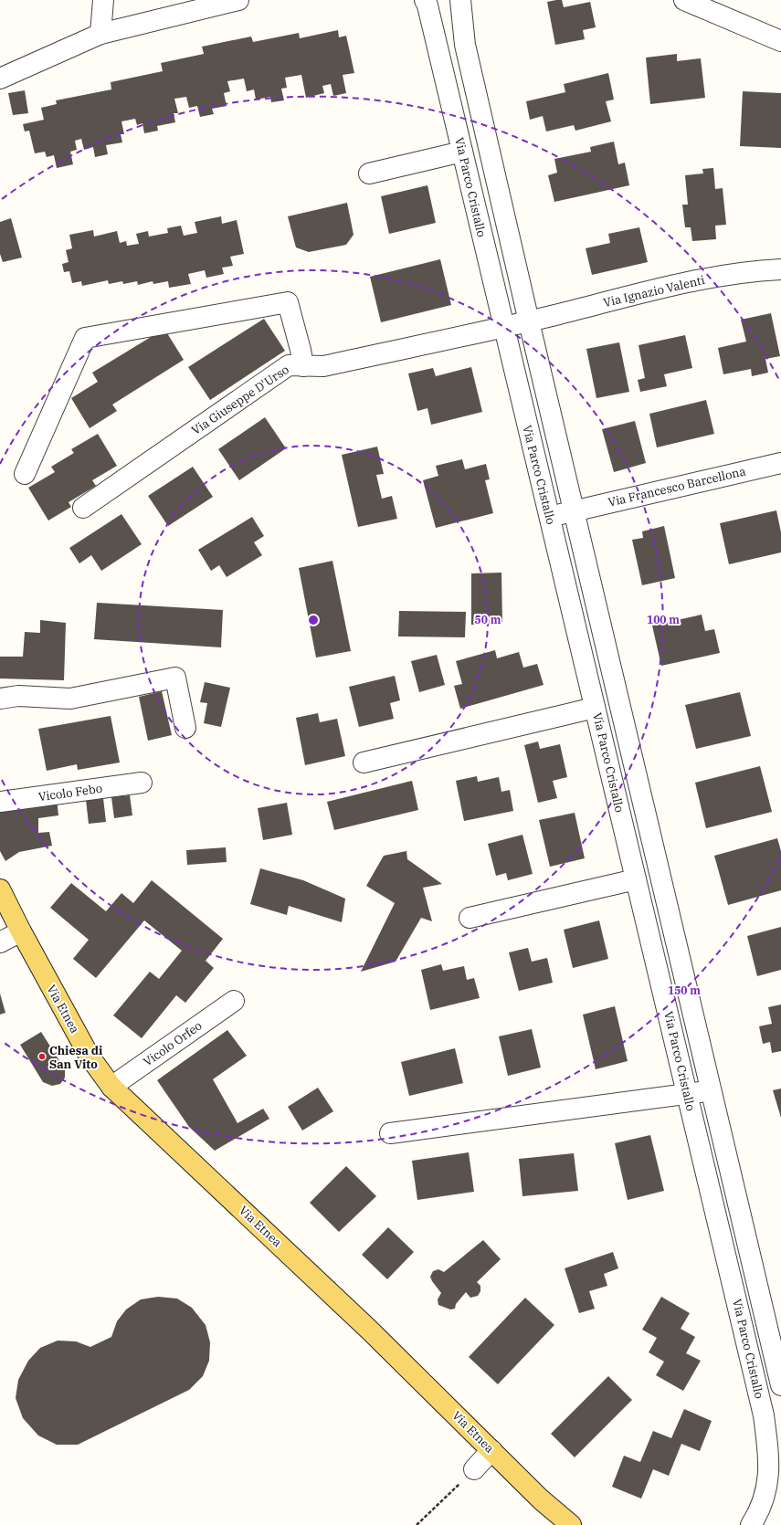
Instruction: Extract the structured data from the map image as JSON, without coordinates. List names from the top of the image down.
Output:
{
  "streets": {
    "main road": ["Via Etnea"],
    "street": [
      "Via Parco Cristallo",
      "Via Ignazio Valenti",
      "Via Giuseppe D'Urso",
      "Via Francesco Barcellona",
      "Vicolo Febo",
      "Vicolo Orfeo"
    ]
  },
  "crossings": [
    ["Via Parco Cristallo", "Via Ignazio Valenti"],
    ["Via Parco Cristallo", "Via Giuseppe D'Urso"],
    ["Via Parco Cristallo", "Via Francesco Barcellona"],
    ["Via Ignazio Valenti", "Via Giuseppe D'Urso"],
    ["Via Etnea", "Vicolo Orfeo"]
  ],
  "places": ["Chiesa di San Vito"],
  "rings": ["50 m", "100 m", "150 m"]
}
